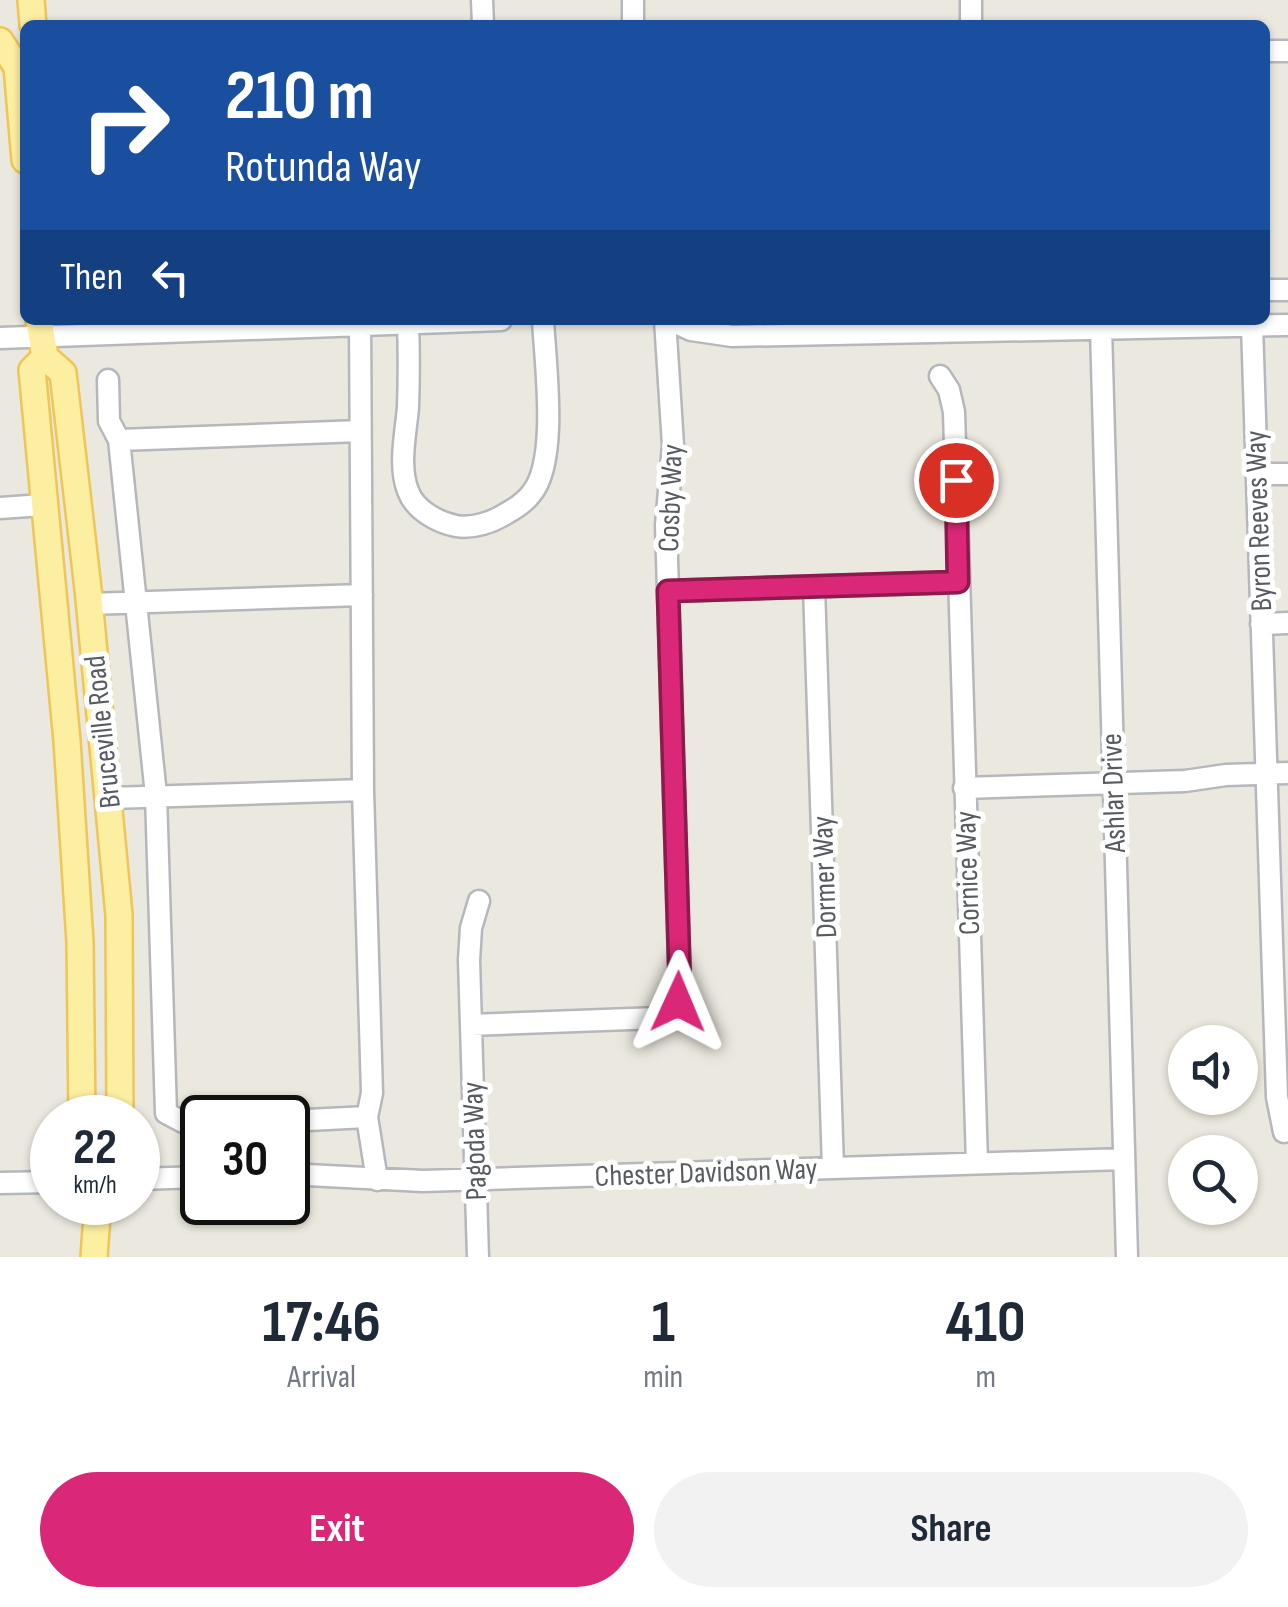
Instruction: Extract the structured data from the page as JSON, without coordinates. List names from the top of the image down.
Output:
{
  "streets": {
    "main road": ["Bruceville Road"],
    "street": [
      "Cosby Way",
      "Byron Reeves Way",
      "Ashlar Drive",
      "Cornice Way",
      "Dormer Way",
      "Pagoda Way",
      "Chester Davidson Way"
    ]
  },
  "crossings": [
    ["Cosby Way", "Pagoda Way"],
    ["Ashlar Drive", "Chester Davidson Way"],
    ["Cornice Way", "Chester Davidson Way"],
    ["Dormer Way", "Chester Davidson Way"],
    ["Pagoda Way", "Chester Davidson Way"]
  ],
  "page": {
    "turn": ["210 m", "Rotunda Way"],
    "then": "Then",
    "speed": "22 km/h",
    "limit": "30",
    "eta": [
      "17:46",
      "Arrival",
      "1",
      "min",
      "410",
      "m"
    ],
    "buttons": ["Exit", "Share"]
  }
}
